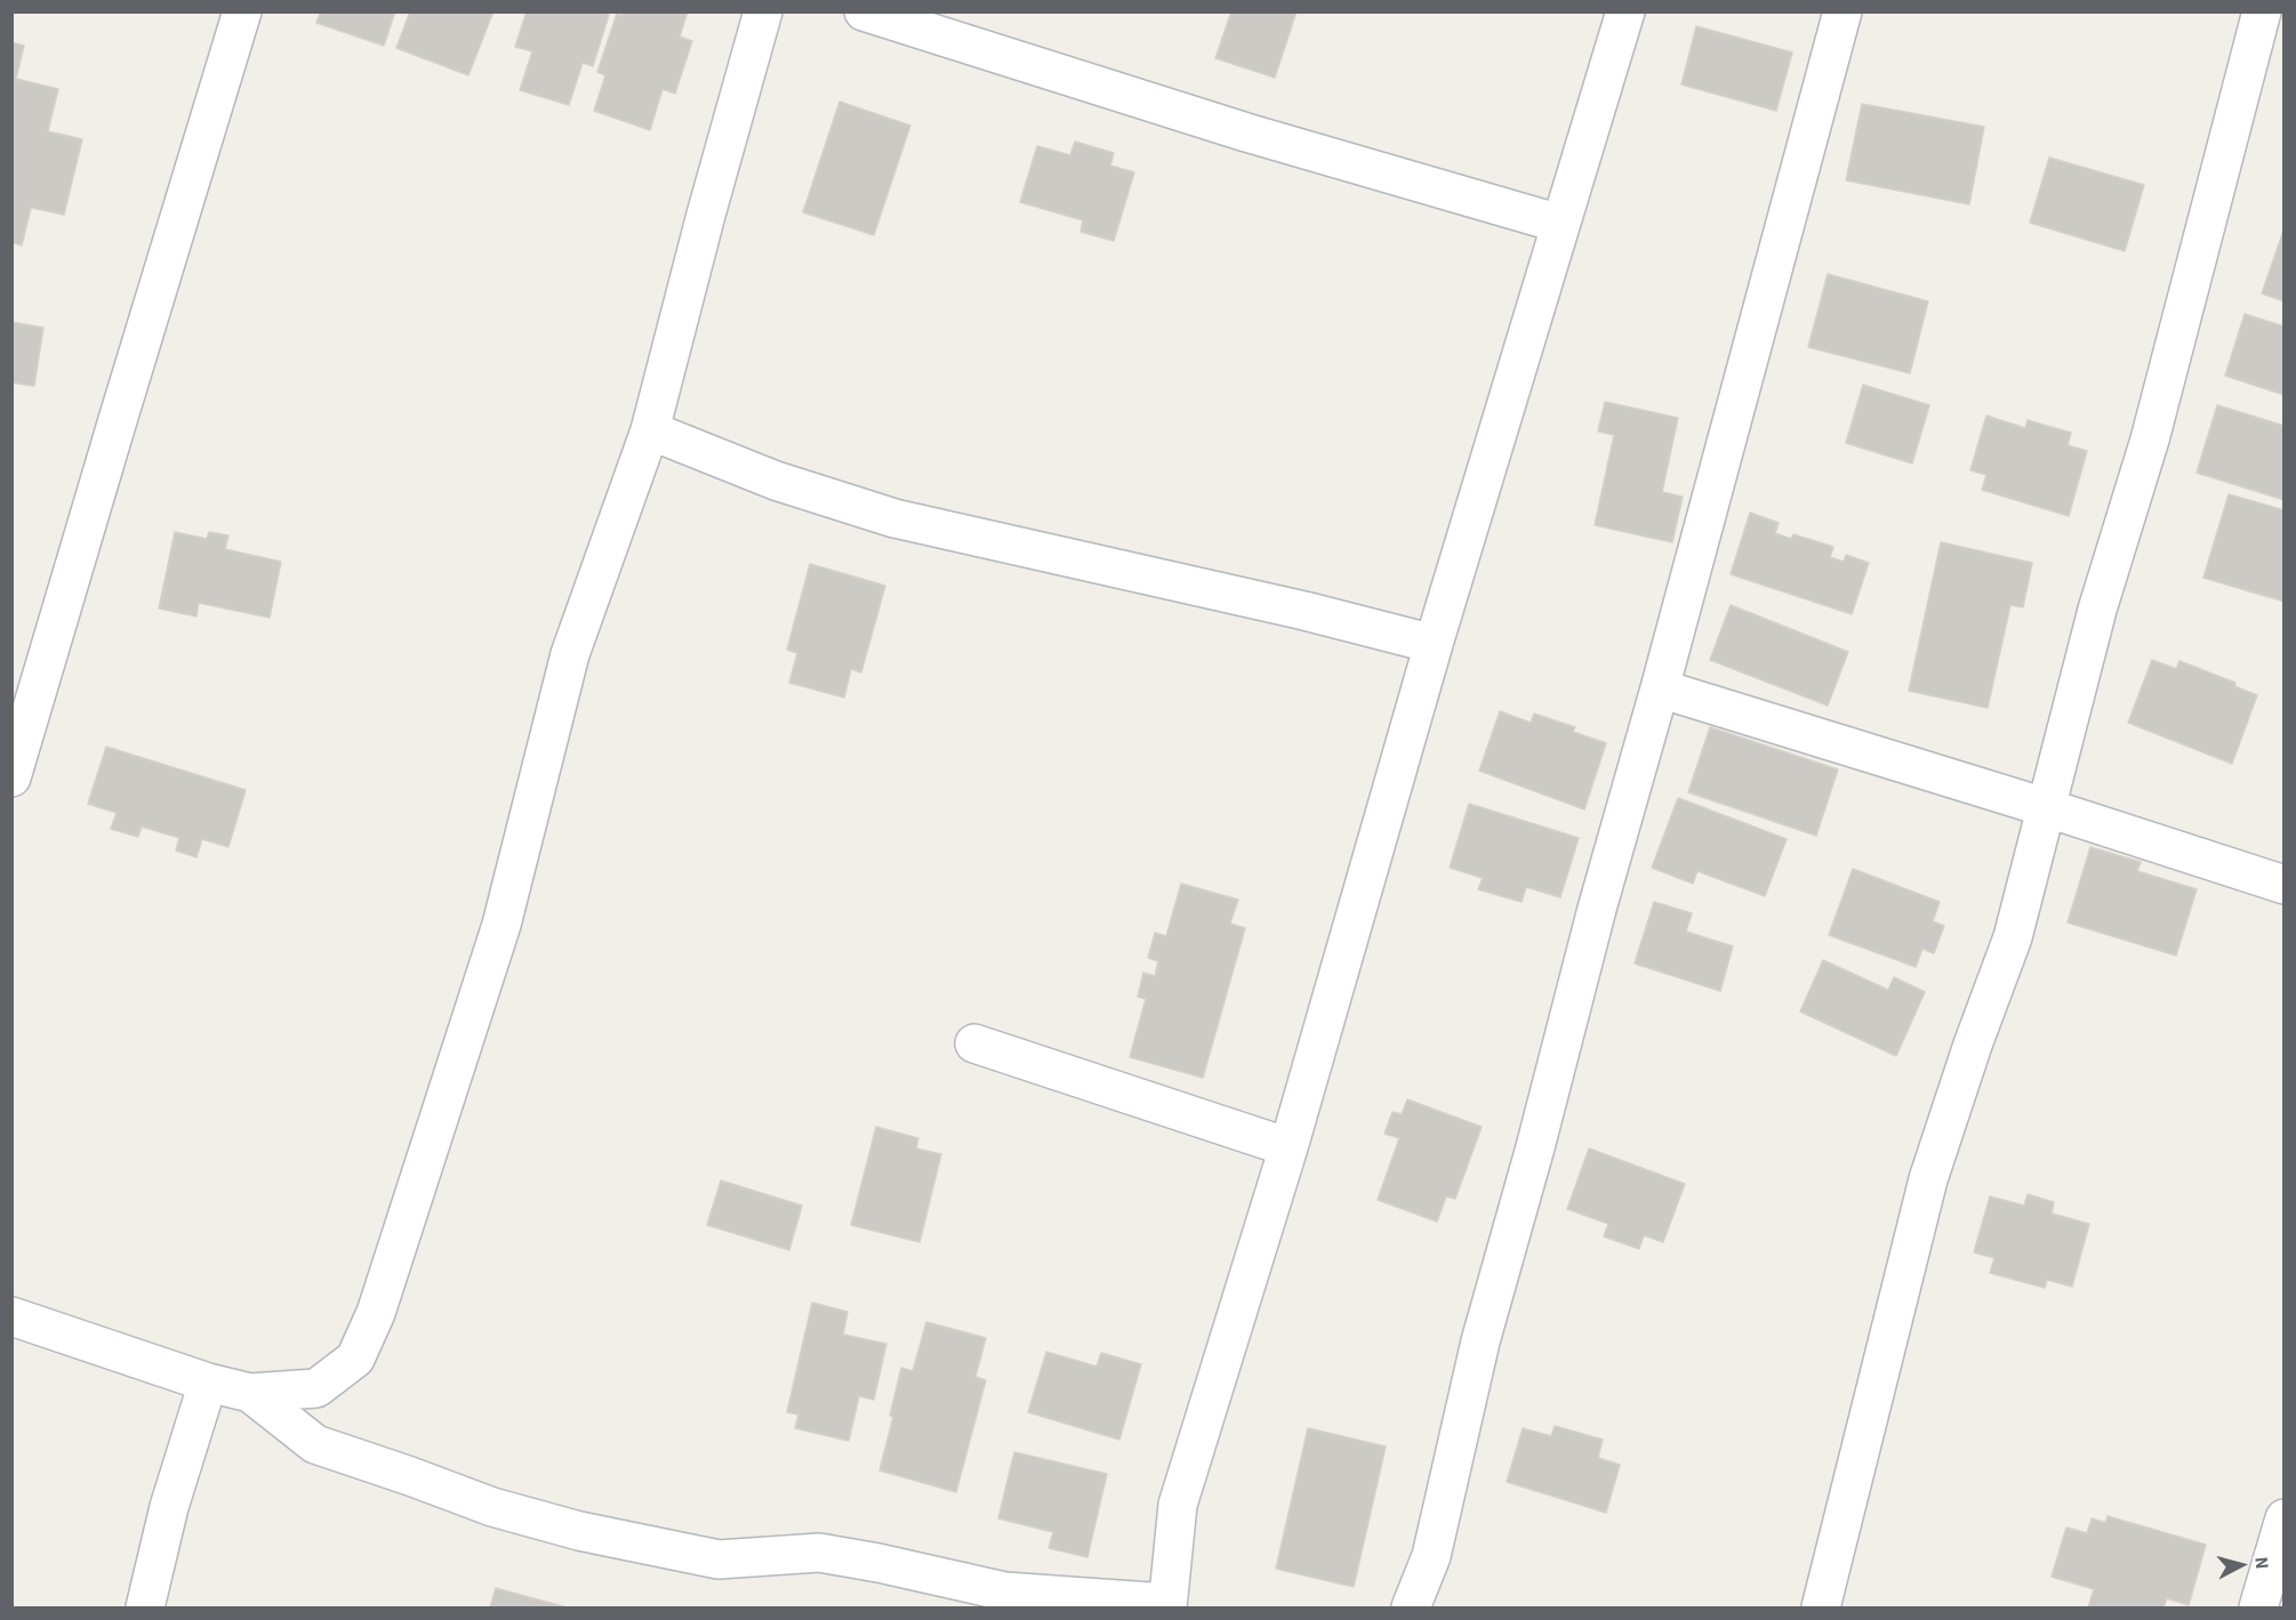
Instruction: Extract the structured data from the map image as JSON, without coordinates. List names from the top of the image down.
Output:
{
  "north": "right"
}
